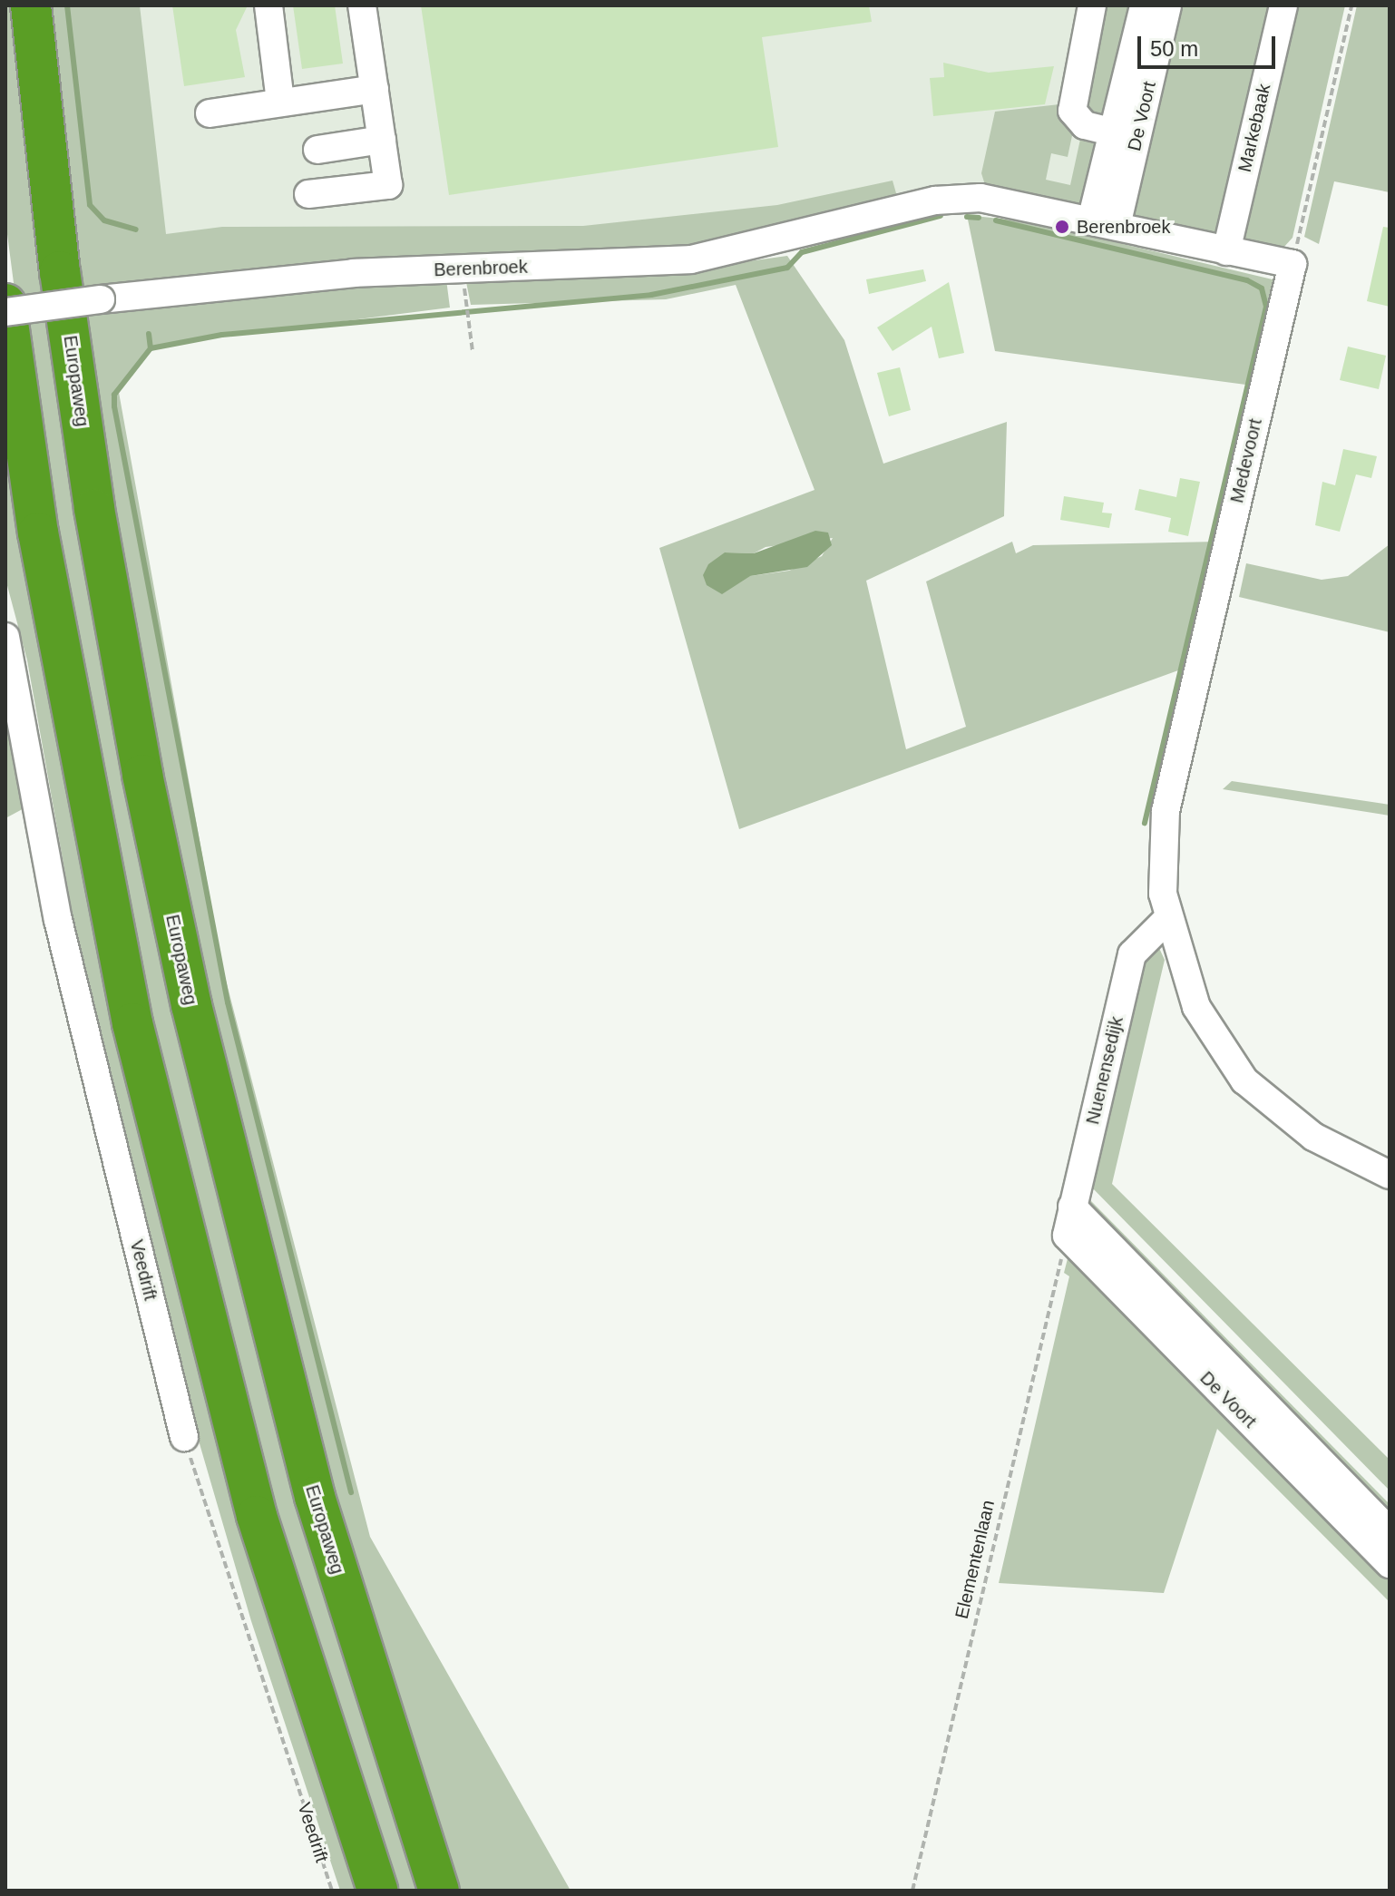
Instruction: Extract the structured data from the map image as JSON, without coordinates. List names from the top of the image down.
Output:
{
  "streets": {
    "highway": ["Europaweg"],
    "street": [
      "De Voort",
      "Markebaak",
      "Berenbroek",
      "Medevoort",
      "Nuenensedijk",
      "Veedrift"
    ],
    "path": ["Elementenlaan"]
  },
  "crossings": [
    ["De Voort", "Berenbroek"],
    ["De Voort", "Nuenensedijk"],
    ["De Voort", "Elementenlaan"],
    ["Markebaak", "Berenbroek"],
    ["Berenbroek", "Medevoort"],
    ["Medevoort", "Nuenensedijk"],
    ["Nuenensedijk", "Elementenlaan"]
  ],
  "places": ["Berenbroek"],
  "scale_bar": "50 m"
}
